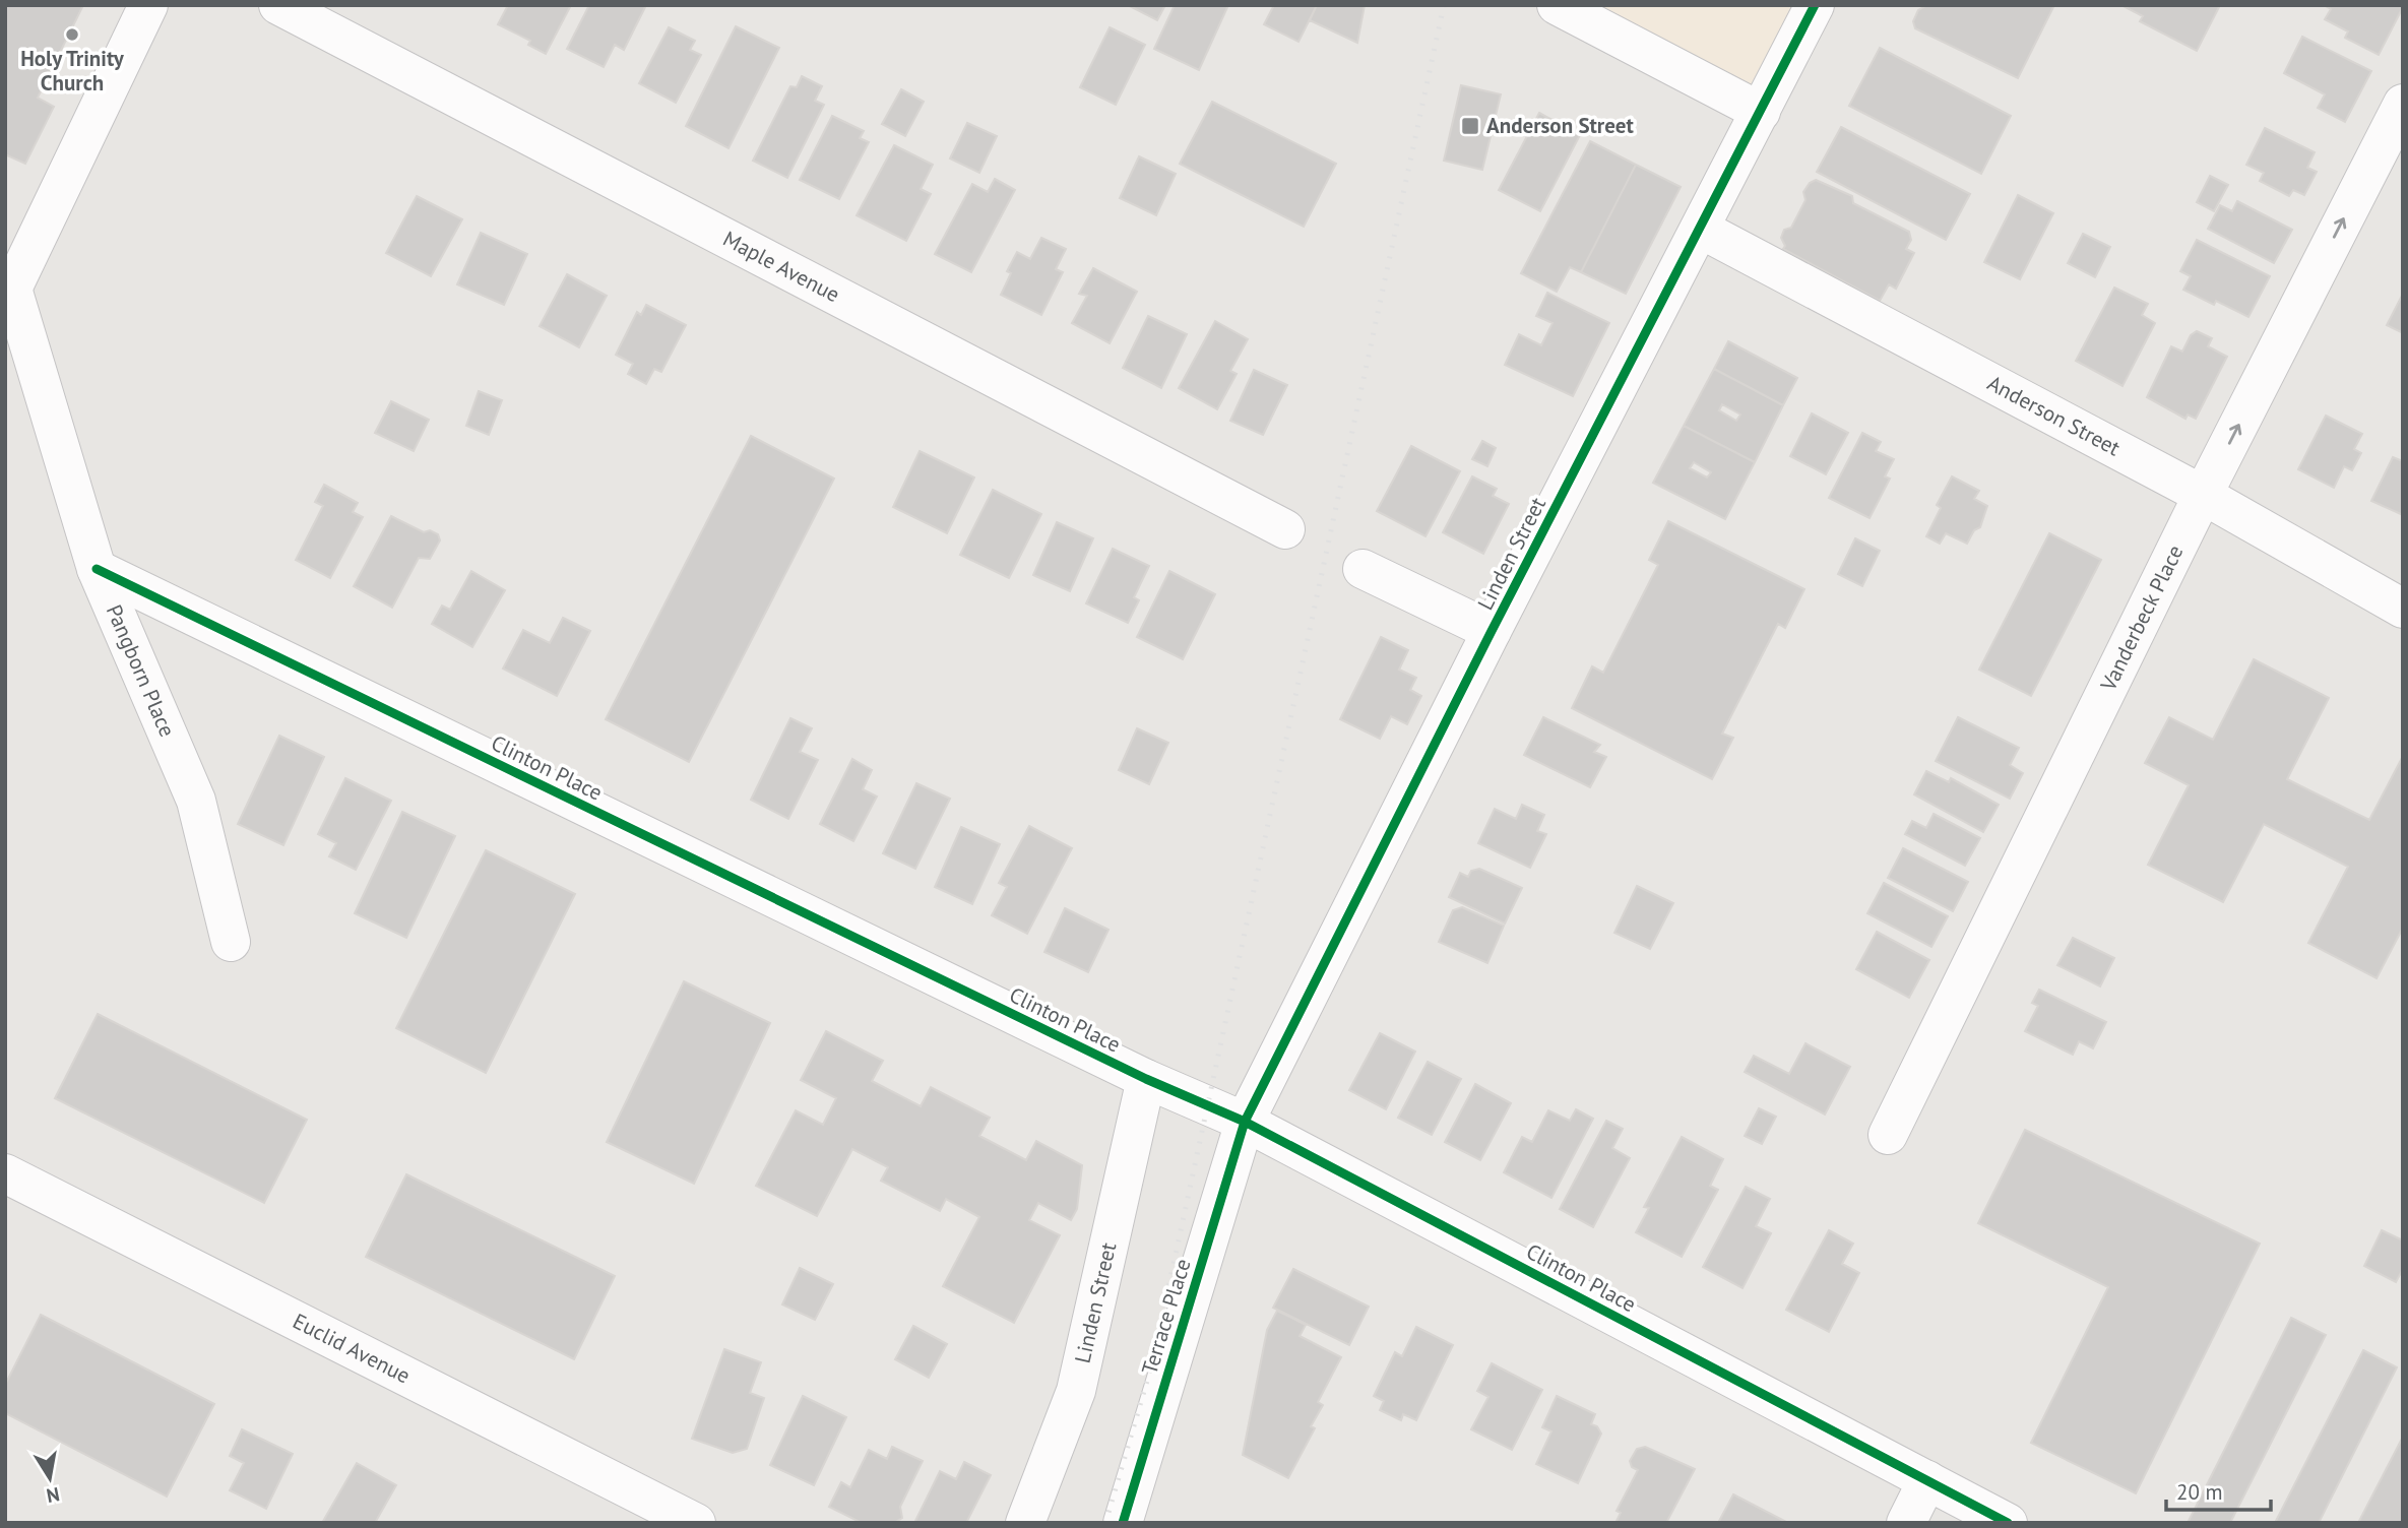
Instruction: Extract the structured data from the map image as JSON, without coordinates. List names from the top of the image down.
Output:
{
  "streets": {
    "street": [
      "Maple Avenue",
      "Anderson Street",
      "Linden Street",
      "Vanderbeck Place",
      "Pangborn Place",
      "Clinton Place",
      "Terrace Place",
      "Euclid Avenue"
    ]
  },
  "crossings": [
    ["Anderson Street", "Linden Street"],
    ["Anderson Street", "Vanderbeck Place"],
    ["Linden Street", "Clinton Place"],
    ["Linden Street", "Terrace Place"],
    ["Pangborn Place", "Clinton Place"],
    ["Clinton Place", "Terrace Place"]
  ],
  "one_way": ["Vanderbeck Place"],
  "places": {
    "other": ["Holy Trinity Church"],
    "transit": ["Anderson Street"]
  },
  "scale_bar": "20 m",
  "north": "bottom"
}
